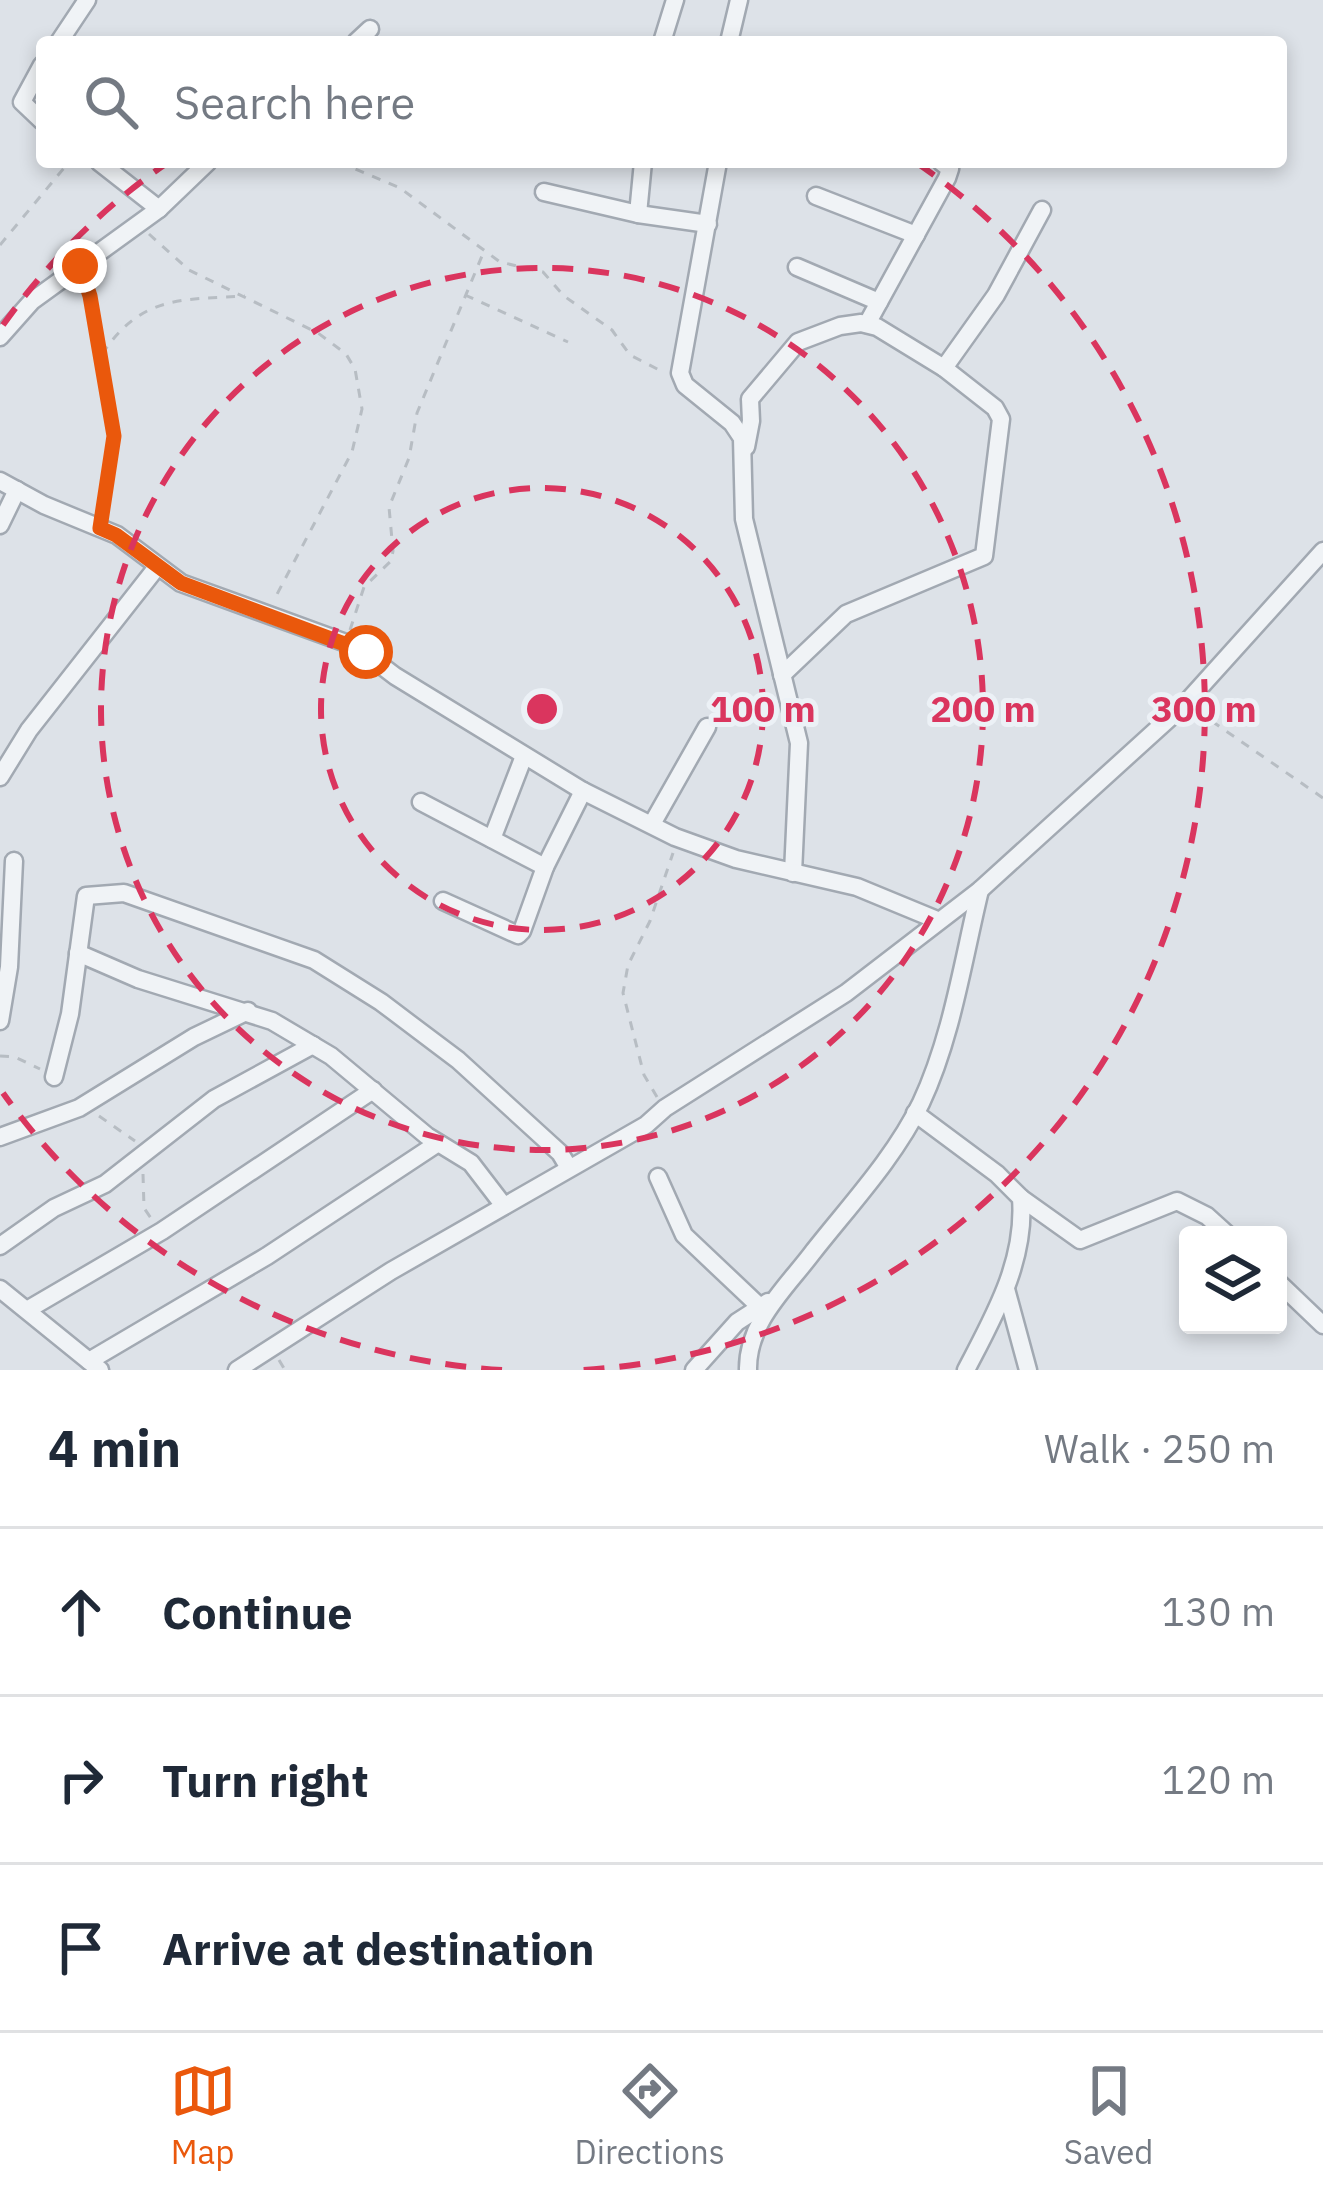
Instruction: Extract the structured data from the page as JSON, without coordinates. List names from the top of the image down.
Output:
{
  "page": {
    "search": "Search here",
    "heading": ["4 min", "Walk · 250 m"],
    "list": [
      ["Continue", "130 m"],
      ["Turn right", "120 m"],
      "Arrive at destination"
    ],
    "nav": ["Map", "Directions", "Saved"]
  },
  "rings": ["100 m", "200 m", "300 m"]
}
